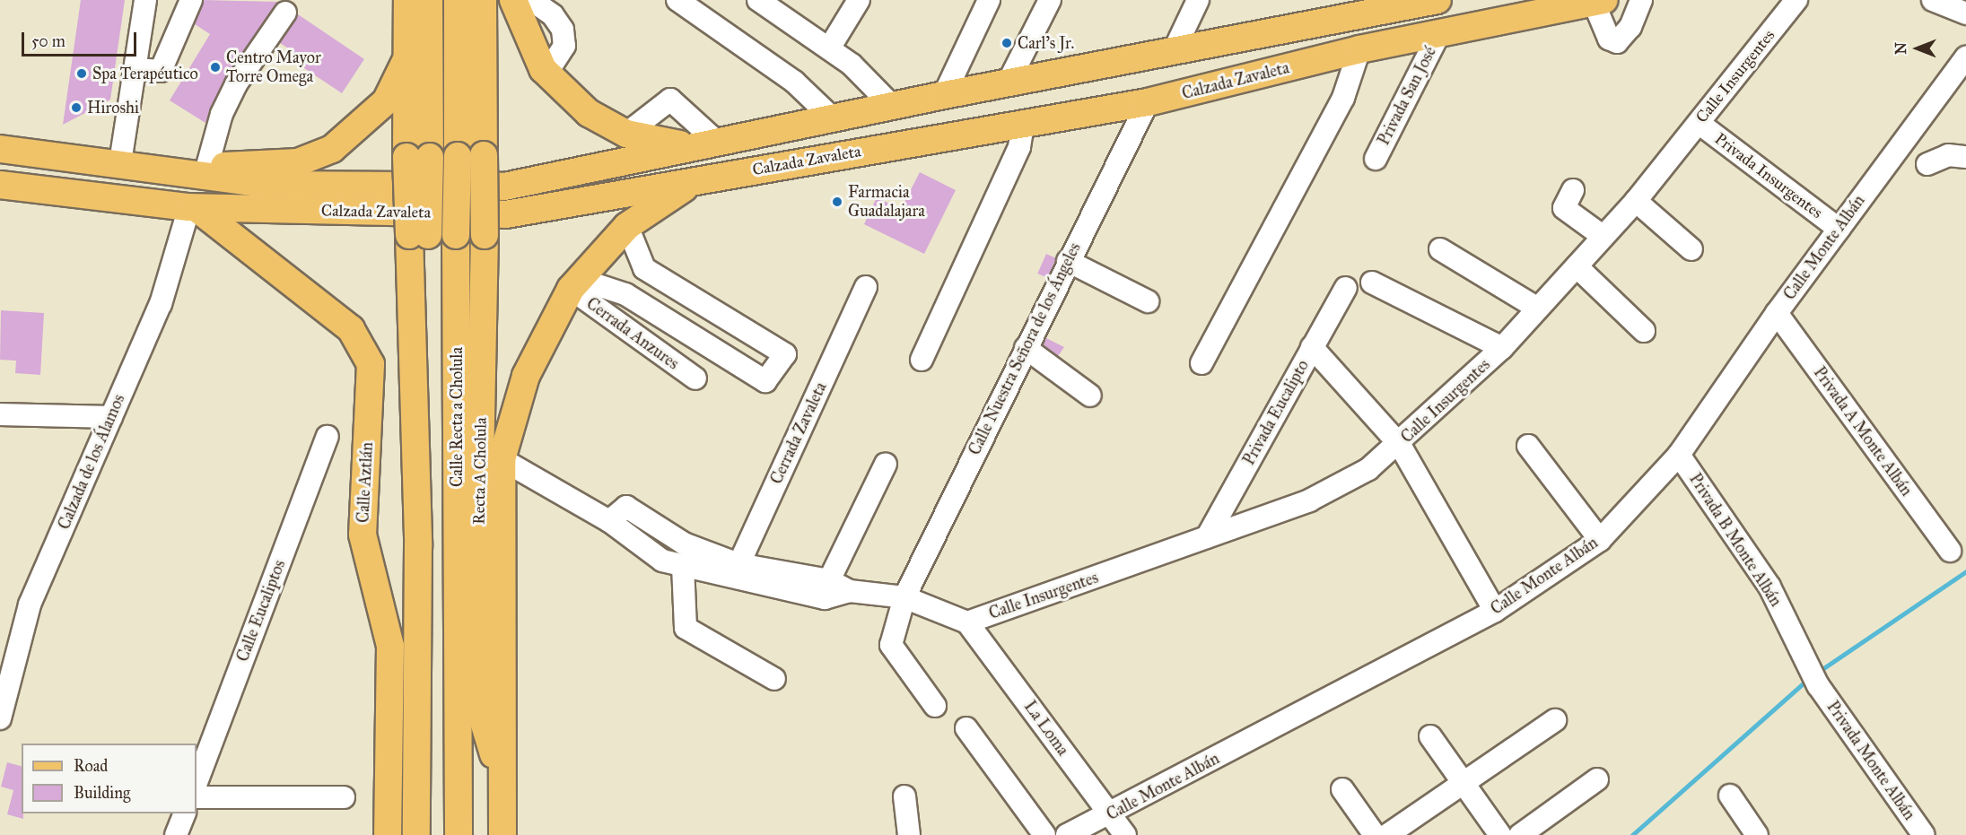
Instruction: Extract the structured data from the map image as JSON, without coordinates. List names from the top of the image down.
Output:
{
  "streets": {
    "main road": [
      "Calzada Zavaleta",
      "Calle Recta a Cholula",
      "Recta A Cholula",
      "Calle Aztlán"
    ],
    "street": [
      "Calle Insurgentes",
      "Privada San José",
      "Privada Insurgentes",
      "Calle Monte Albán",
      "Cerrada Anzures",
      "Calle Nuestra Señora de los Ángeles",
      "Privada Eucalipto",
      "Privada A Monte Albán",
      "Cerrada Zavaleta",
      "Calzada de los Álamos",
      "Privada B Monte Albán",
      "Calle Eucaliptos",
      "La Loma",
      "Privada Monte Albán"
    ]
  },
  "crossings": [
    ["Calle Insurgentes", "Privada Insurgentes"],
    ["Calle Insurgentes", "Privada Eucalipto"],
    ["Calle Insurgentes", "La Loma"],
    ["Calzada Zavaleta", "Privada San José"],
    ["Calzada Zavaleta", "Calle Nuestra Señora de los Ángeles"],
    ["Calzada Zavaleta", "Calzada de los Álamos"],
    ["Calzada Zavaleta", "Calle Aztlán"],
    ["Privada Insurgentes", "Calle Monte Albán"],
    ["Calle Monte Albán", "Privada A Monte Albán"],
    ["Calle Monte Albán", "Privada B Monte Albán"],
    ["Calle Monte Albán", "La Loma"],
    ["Calzada de los Álamos", "Calle Aztlán"],
    ["Privada B Monte Albán", "Privada Monte Albán"]
  ],
  "places": [
    "Carl's Jr.",
    "Centro Mayor Torre Omega",
    "Spa Terapéutico",
    "Hiroshi",
    "Farmacia Guadalajara"
  ],
  "legend": ["Road", "Building"],
  "scale_bar": "50 m",
  "north": "left"
}
